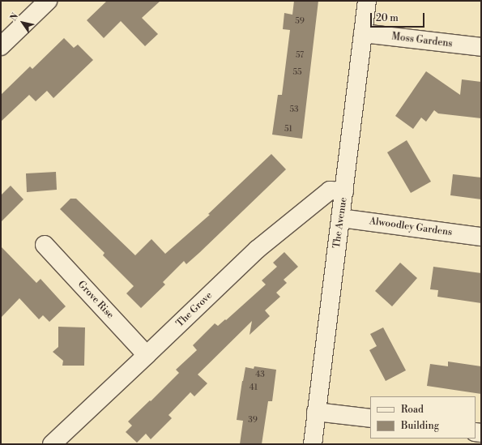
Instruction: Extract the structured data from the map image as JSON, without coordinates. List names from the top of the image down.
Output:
{
  "streets": {
    "street": [
      "Moss Gardens",
      "The Avenue",
      "Alwoodley Gardens",
      "Grove Rise",
      "The Grove"
    ]
  },
  "crossings": [
    ["Moss Gardens", "The Avenue"],
    ["The Avenue", "Alwoodley Gardens"],
    ["The Avenue", "The Grove"],
    ["Grove Rise", "The Grove"]
  ],
  "house_numbers": [
    "59",
    "57",
    "55",
    "53",
    "51",
    "43",
    "41",
    "39"
  ],
  "legend": ["Road", "Building"],
  "scale_bar": "20 m",
  "north": "top left"
}
